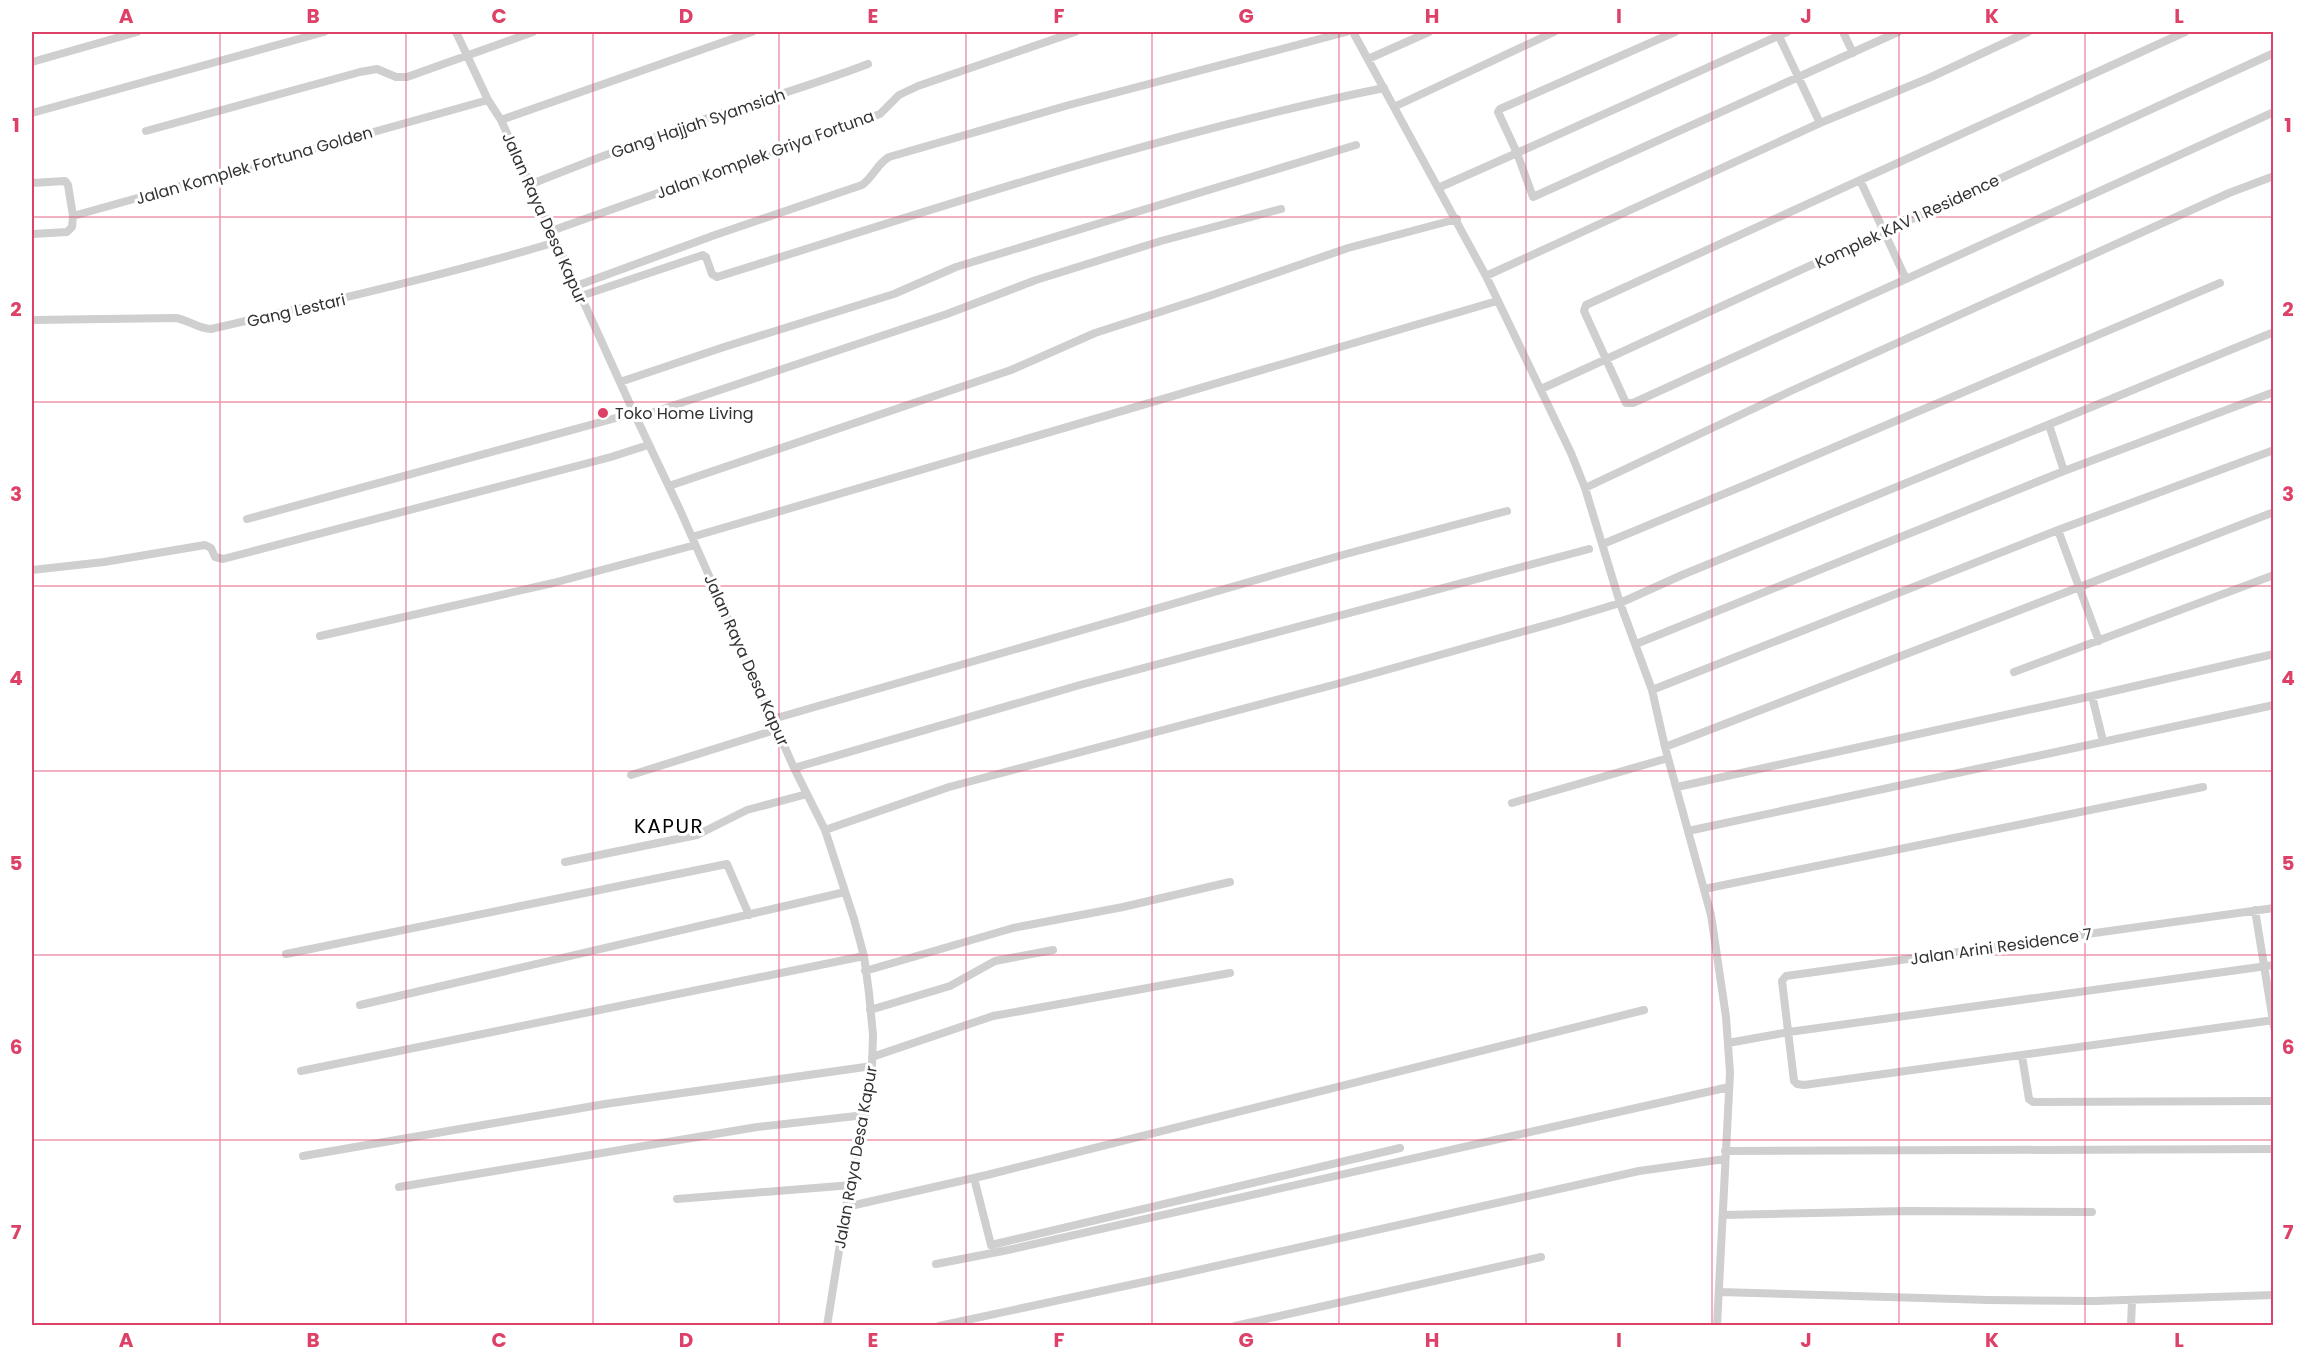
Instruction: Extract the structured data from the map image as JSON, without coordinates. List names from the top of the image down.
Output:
{
  "streets": {
    "street": [
      "Gang Hajjah Syamsiah",
      "Jalan Komplek Griya Fortuna",
      "Jalan Komplek Fortuna Golden",
      "Jalan Raya Desa Kapur",
      "Komplek KAV 1 Residence",
      "Gang Lestari",
      "Jalan Arini Residence 7"
    ]
  },
  "crossings": [
    ["Gang Hajjah Syamsiah", "Jalan Raya Desa Kapur"],
    ["Jalan Komplek Griya Fortuna", "Jalan Raya Desa Kapur"],
    ["Jalan Komplek Fortuna Golden", "Jalan Raya Desa Kapur"],
    ["Jalan Raya Desa Kapur", "Gang Lestari"]
  ],
  "districts": ["KAPUR"],
  "places": ["Toko Home Living"],
  "grid": {
    "columns": [
      "A",
      "B",
      "C",
      "D",
      "E",
      "F",
      "G",
      "H",
      "I",
      "J",
      "K",
      "L"
    ],
    "rows": [
      "1",
      "2",
      "3",
      "4",
      "5",
      "6",
      "7"
    ]
  }
}
